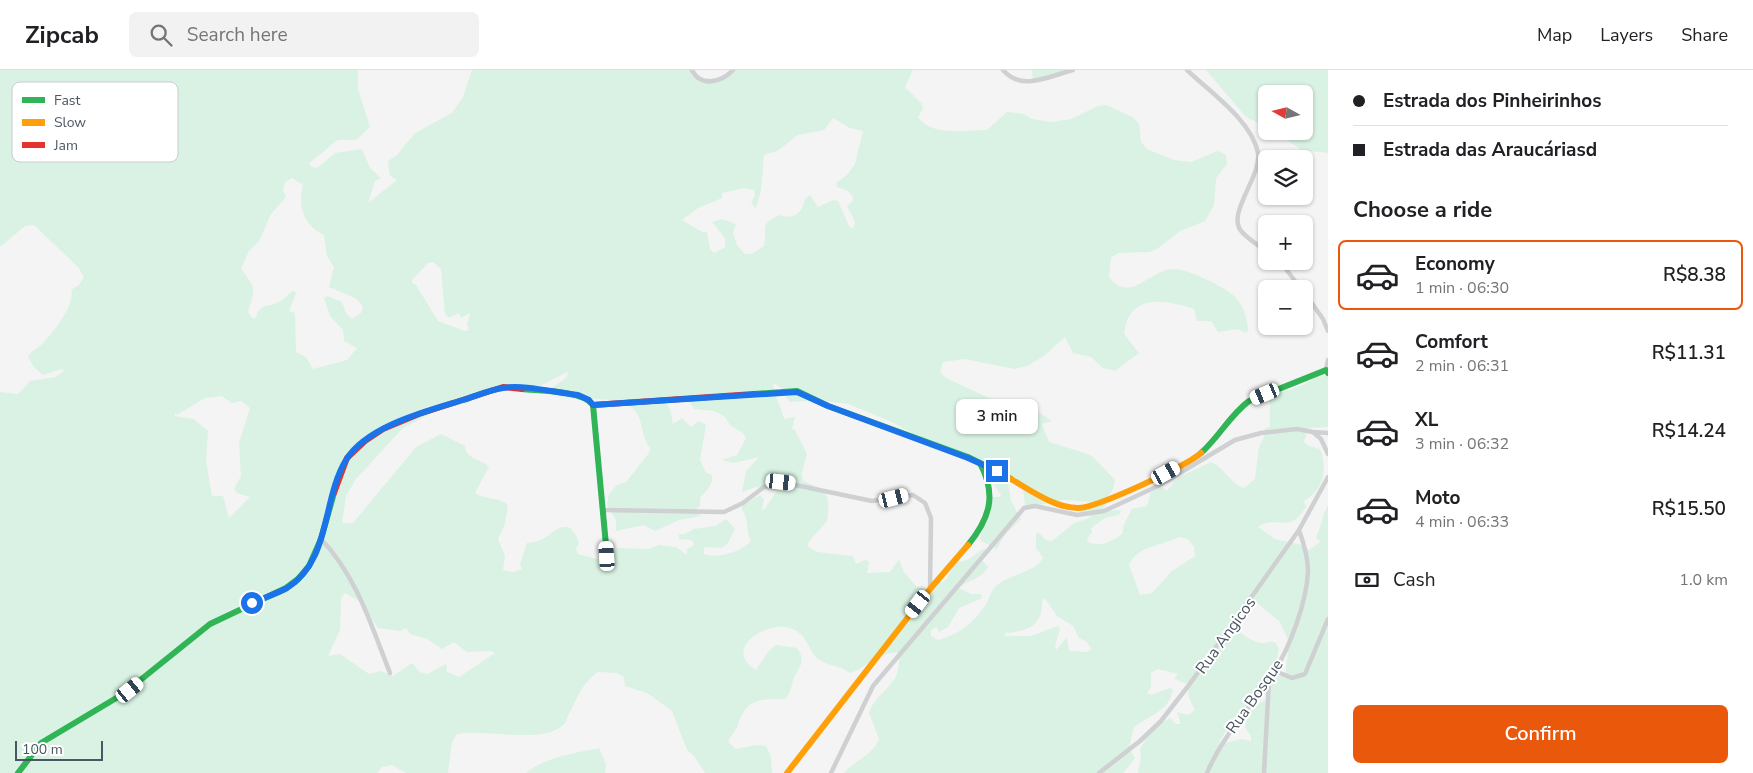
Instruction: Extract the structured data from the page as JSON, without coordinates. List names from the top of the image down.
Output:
{
  "streets": {
    "street": ["Rua Angicos", "Rua Bosque"]
  },
  "crossings": [
    ["Rua Angicos", "Rua Bosque"]
  ],
  "legend": ["Fast", "Slow", "Jam"],
  "scale_bar": "100 m",
  "north": "left",
  "page": {
    "header": "Zipcab",
    "search": "Search here",
    "nav": ["Map", "Layers", "Share"],
    "banner": ["Estrada dos Pinheirinhos", "Estrada das Araucáriasd"],
    "map_buttons": ["+", "−"],
    "heading": "Choose a ride",
    "list": [
      {
        "name": "Economy",
        "note": "1 min · 06:30",
        "value": "R$8.38"
      },
      {
        "name": "Comfort",
        "note": "2 min · 06:31",
        "value": "R$11.31"
      },
      {
        "name": "XL",
        "note": "3 min · 06:32",
        "value": "R$14.24"
      },
      {
        "name": "Moto",
        "note": "4 min · 06:33",
        "value": "R$15.50"
      }
    ],
    "bubble": "3 min",
    "pay": ["Cash", "1.0 km"],
    "buttons": "Confirm",
    "scale": "100 m"
  }
}
